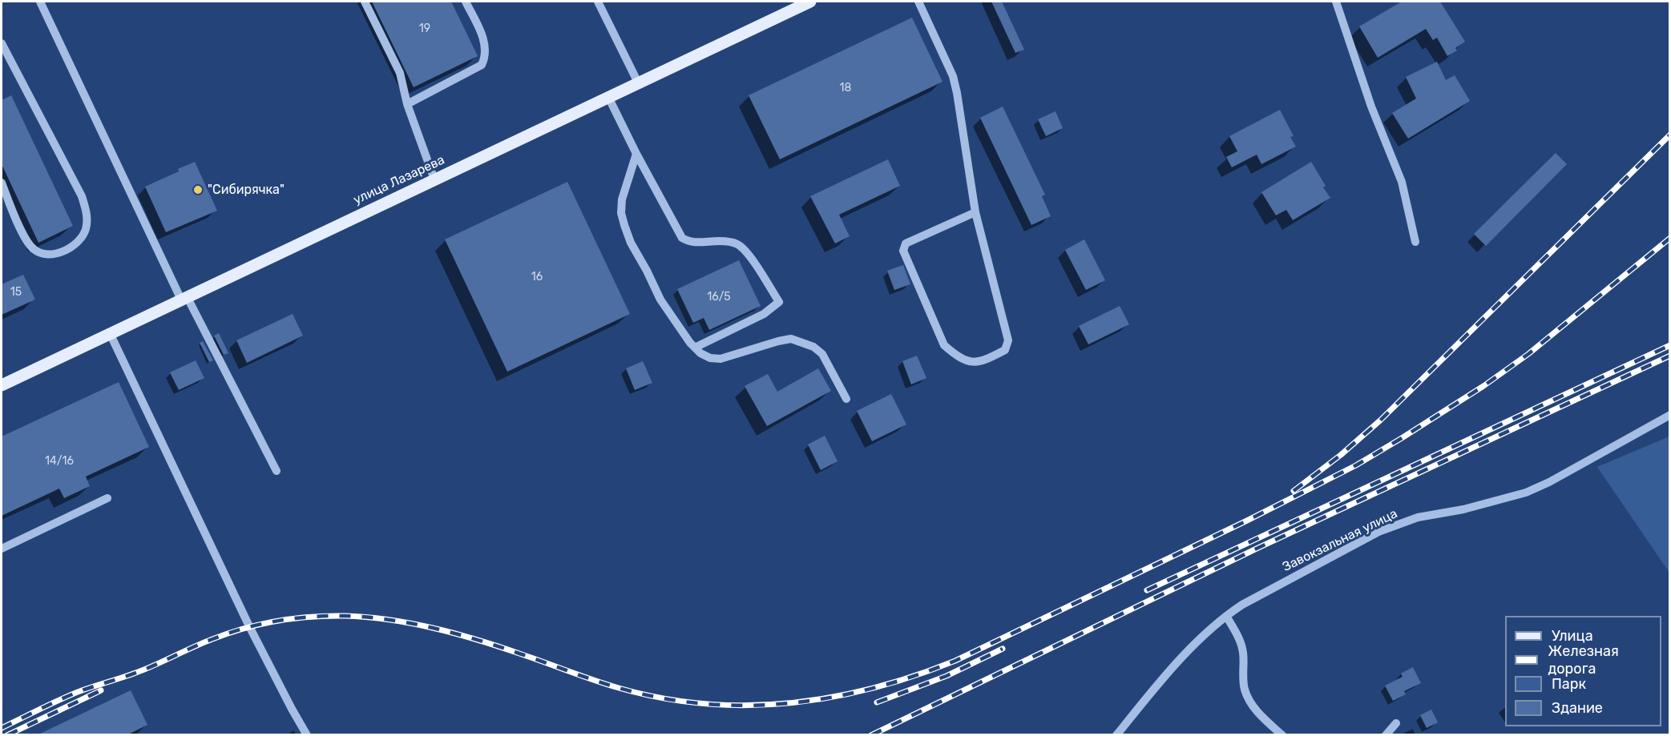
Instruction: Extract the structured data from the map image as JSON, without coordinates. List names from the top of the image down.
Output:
{
  "streets": {
    "main road": ["улица Лазарева"],
    "street": ["Завокзальная улица"]
  },
  "places": ["\"Сибирячка\""],
  "house_numbers": [
    "19",
    "18",
    "16",
    "15",
    "16/5",
    "14/16"
  ],
  "legend": [
    "Улица",
    "Железная дорога",
    "Парк",
    "Здание"
  ]
}
